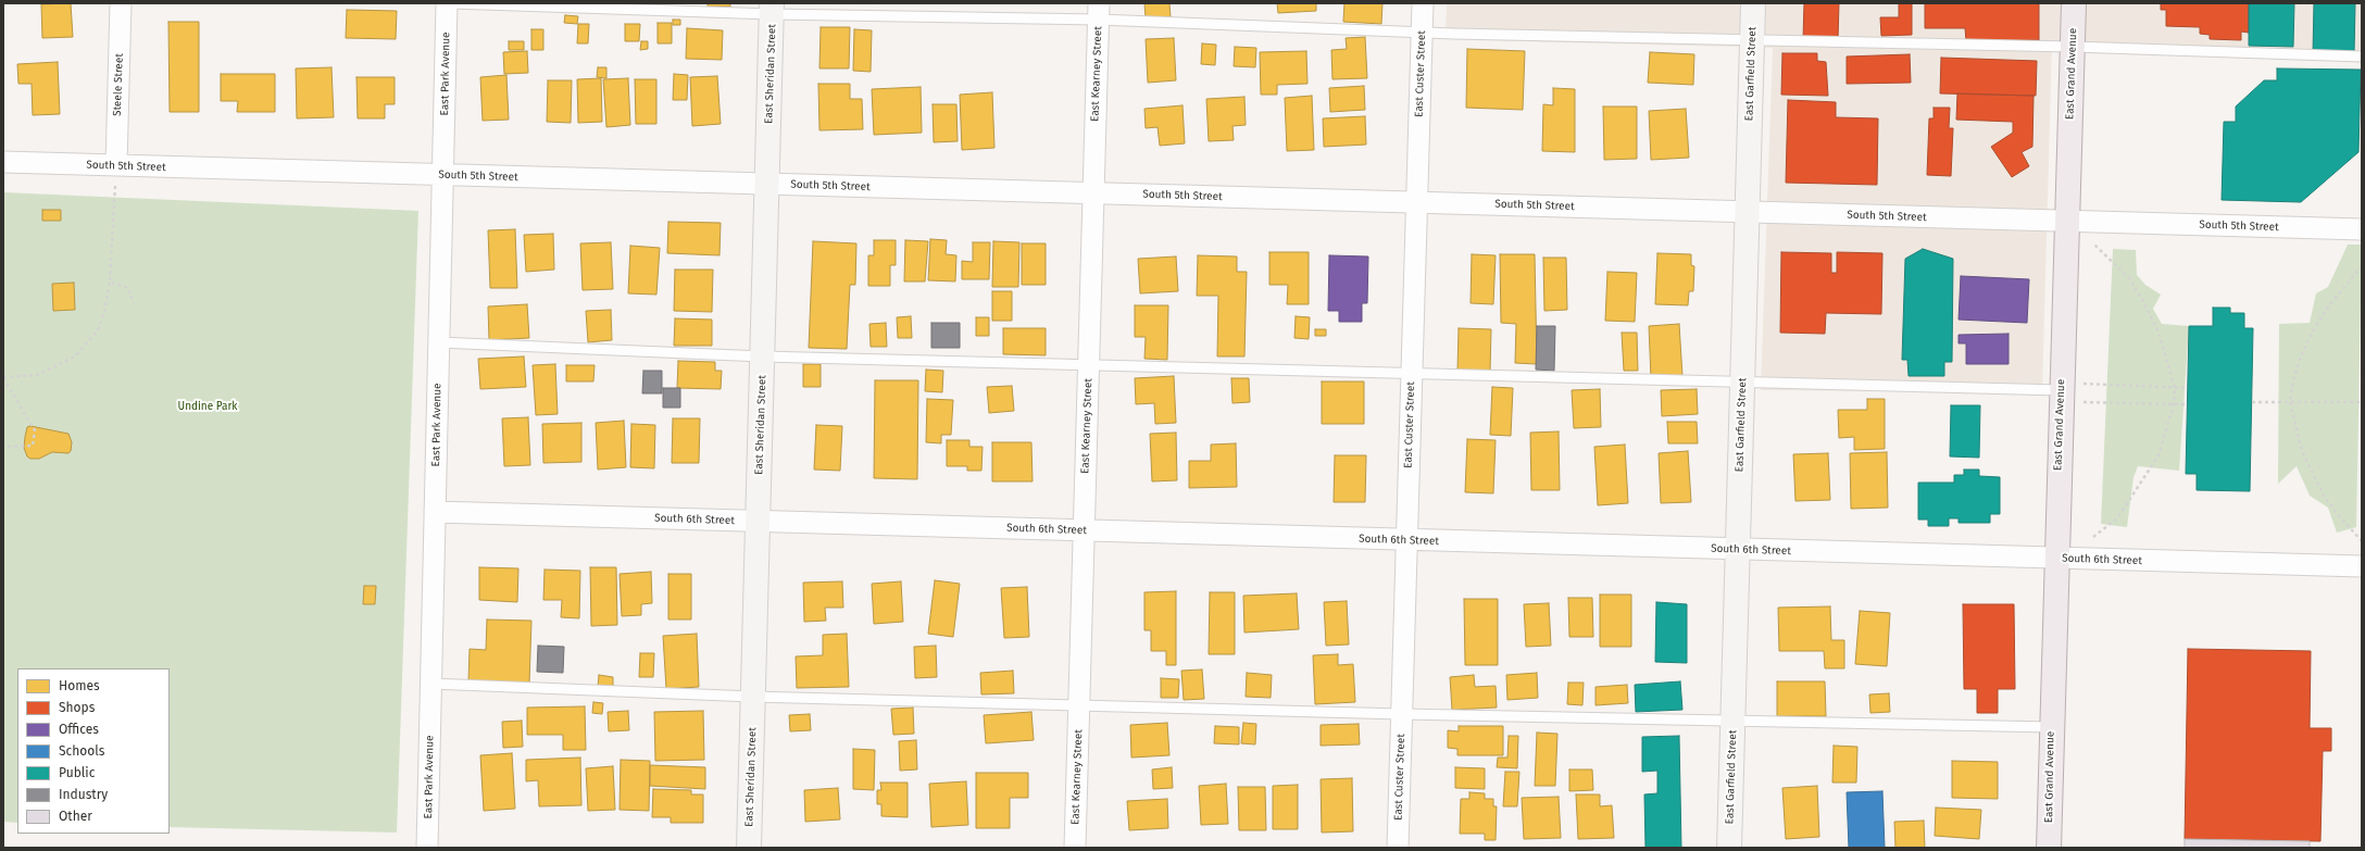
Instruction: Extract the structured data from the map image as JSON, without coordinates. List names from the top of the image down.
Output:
{
  "streets": {
    "main road": ["East Grand Avenue"],
    "street": [
      "East Park Avenue",
      "East Sheridan Street",
      "East Kearney Street",
      "East Custer Street",
      "East Garfield Street",
      "Steele Street",
      "South 5th Street",
      "South 6th Street"
    ]
  },
  "crossings": [
    ["East Park Avenue", "South 5th Street"],
    ["East Park Avenue", "South 6th Street"],
    ["East Sheridan Street", "South 5th Street"],
    ["East Sheridan Street", "South 6th Street"],
    ["East Kearney Street", "South 5th Street"],
    ["East Kearney Street", "South 6th Street"],
    ["East Custer Street", "South 5th Street"],
    ["East Custer Street", "South 6th Street"],
    ["East Garfield Street", "South 5th Street"],
    ["East Garfield Street", "South 6th Street"],
    ["East Grand Avenue", "South 5th Street"],
    ["East Grand Avenue", "South 6th Street"],
    ["Steele Street", "South 5th Street"]
  ],
  "parks": ["Undine Park"],
  "legend": [
    "Homes",
    "Shops",
    "Offices",
    "Schools",
    "Public",
    "Industry",
    "Other"
  ]
}
